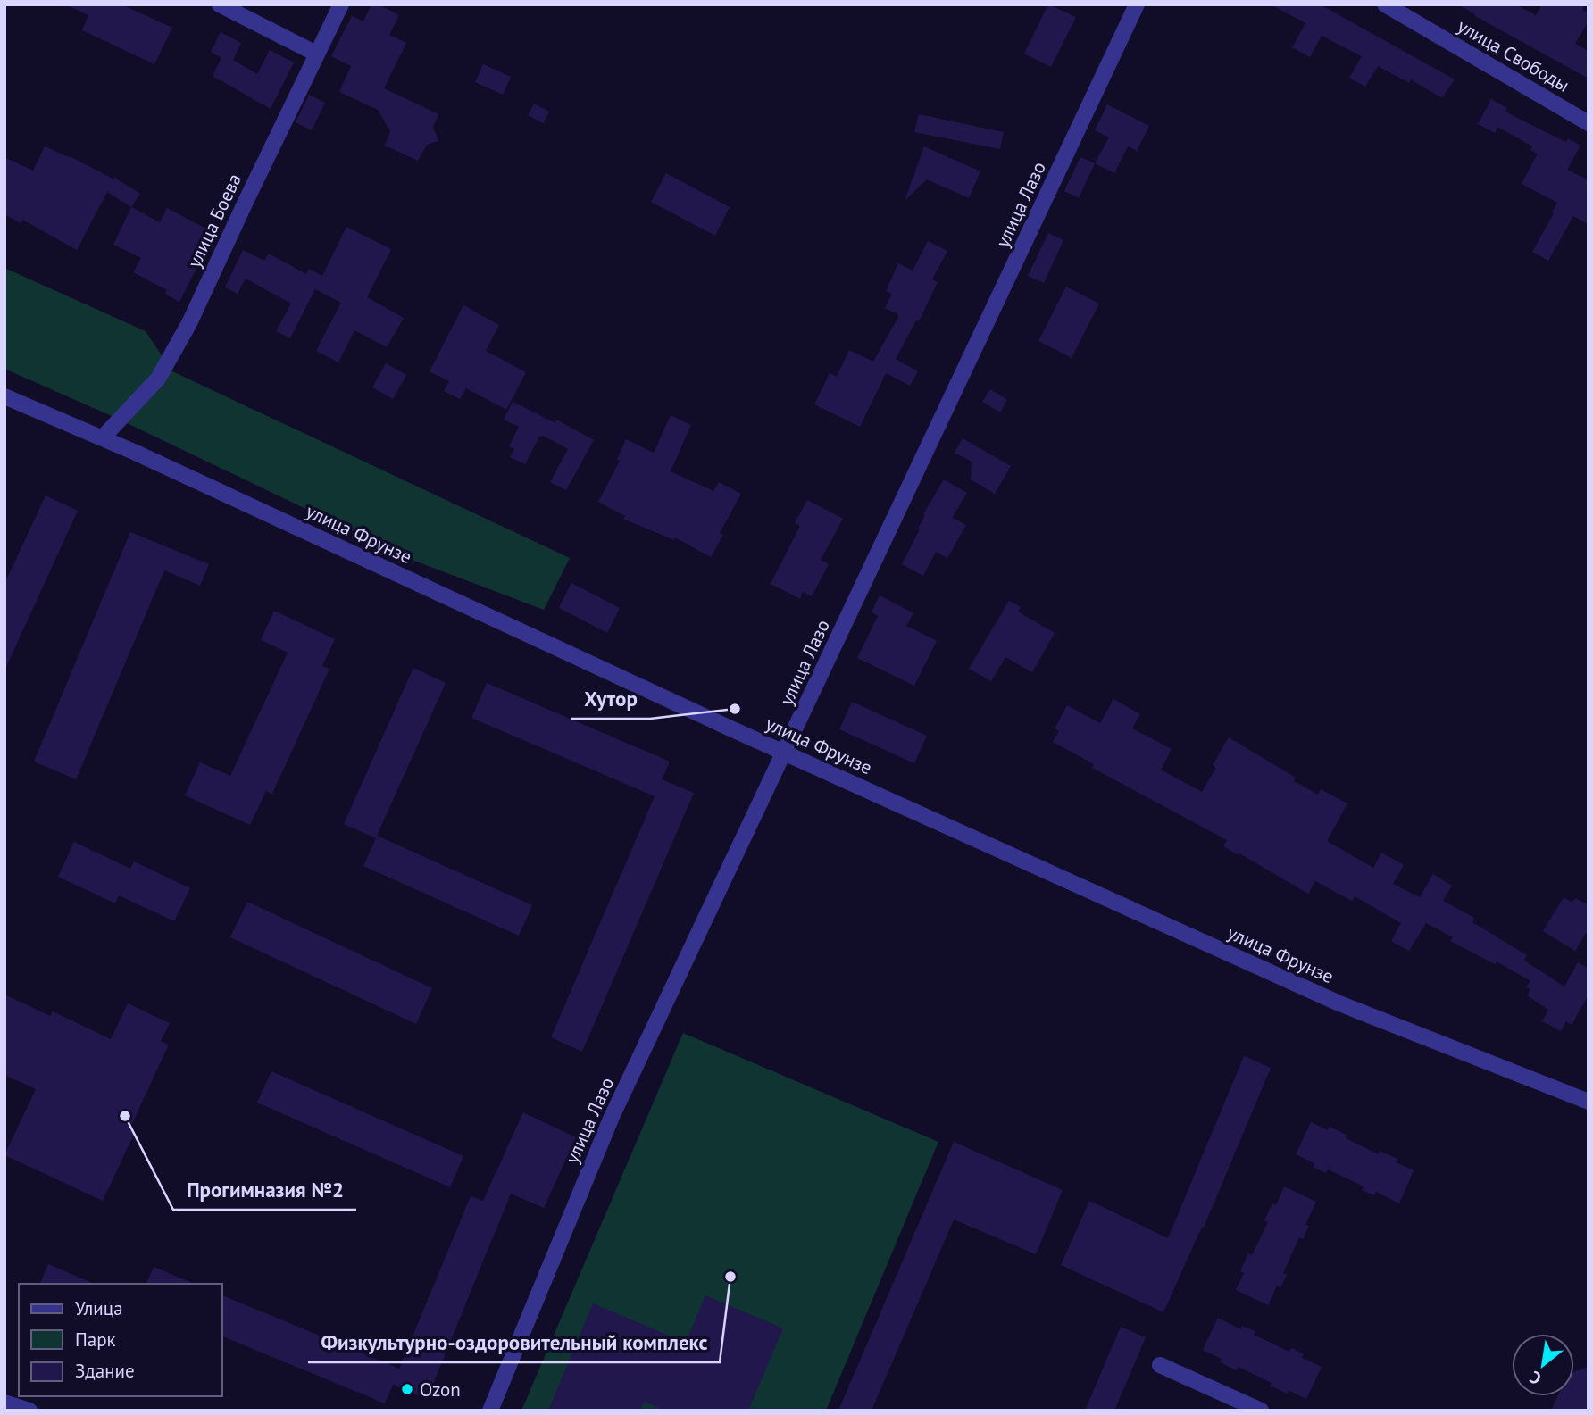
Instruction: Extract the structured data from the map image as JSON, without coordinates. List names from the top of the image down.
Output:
{
  "streets": {
    "street": [
      "улица Свободы",
      "улица Лазо",
      "улица Боева",
      "улица Фрунзе"
    ]
  },
  "crossings": [
    ["улица Лазо", "улица Фрунзе"],
    ["улица Боева", "улица Фрунзе"]
  ],
  "places": [
    "Хутор",
    "Прогимназия №2",
    "Физкультурно-оздоровительный комплекс",
    "Ozon"
  ],
  "legend": ["Улица", "Парк", "Здание"],
  "north": "bottom left"
}
